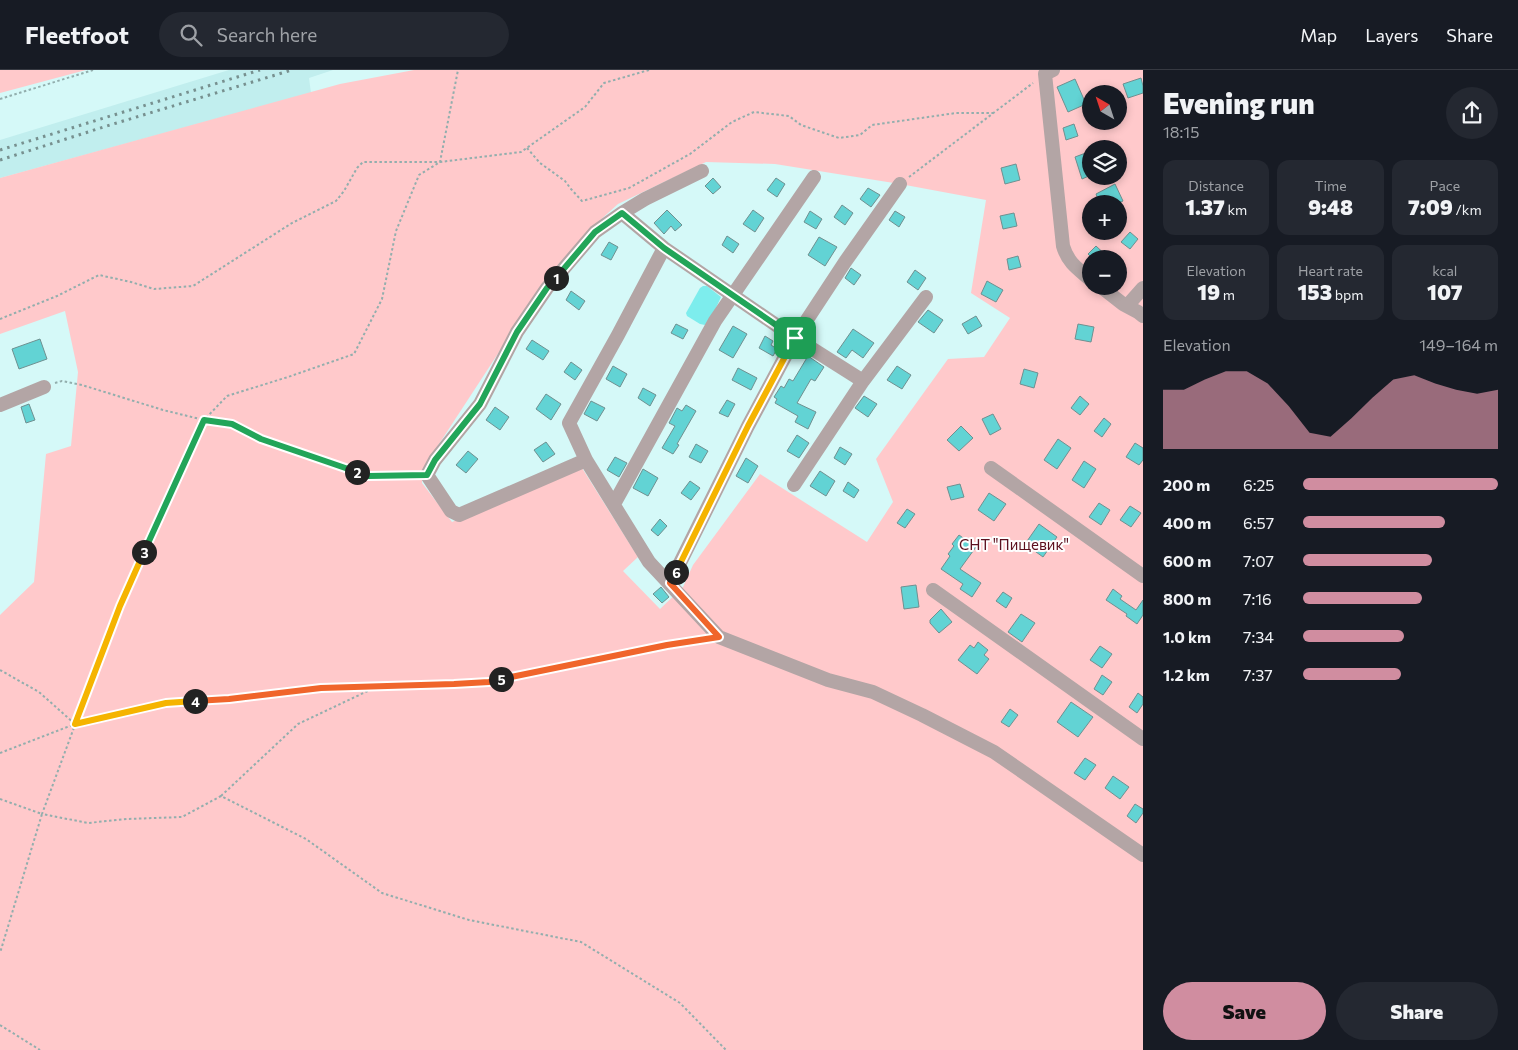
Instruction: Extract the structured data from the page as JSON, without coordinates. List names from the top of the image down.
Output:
{
  "parks": ["СНТ \"Пищевик\""],
  "north": "top left",
  "page": {
    "header": "Fleetfoot",
    "search": "Search here",
    "nav": ["Map", "Layers", "Share"],
    "heading": ["Evening run", "18:15"],
    "map_buttons": ["+", "−"],
    "stats": [
      ["Distance", "1.37 km"],
      ["Time", "9:48"],
      ["Pace", "7:09 /km"],
      ["Elevation", "19 m"],
      ["Heart rate", "153 bpm"],
      ["kcal", "107"]
    ],
    "pins": [
      "1",
      "2",
      "3",
      "6",
      "5",
      "4"
    ],
    "chart": ["Elevation", "149–164 m"],
    "list": [
      {
        "name": "200 m",
        "note": "6:25"
      },
      {
        "name": "400 m",
        "note": "6:57"
      },
      {
        "name": "600 m",
        "note": "7:07"
      },
      {
        "name": "800 m",
        "note": "7:16"
      },
      {
        "name": "1.0 km",
        "note": "7:34"
      },
      {
        "name": "1.2 km",
        "note": "7:37"
      }
    ],
    "buttons": ["Save", "Share"]
  }
}
